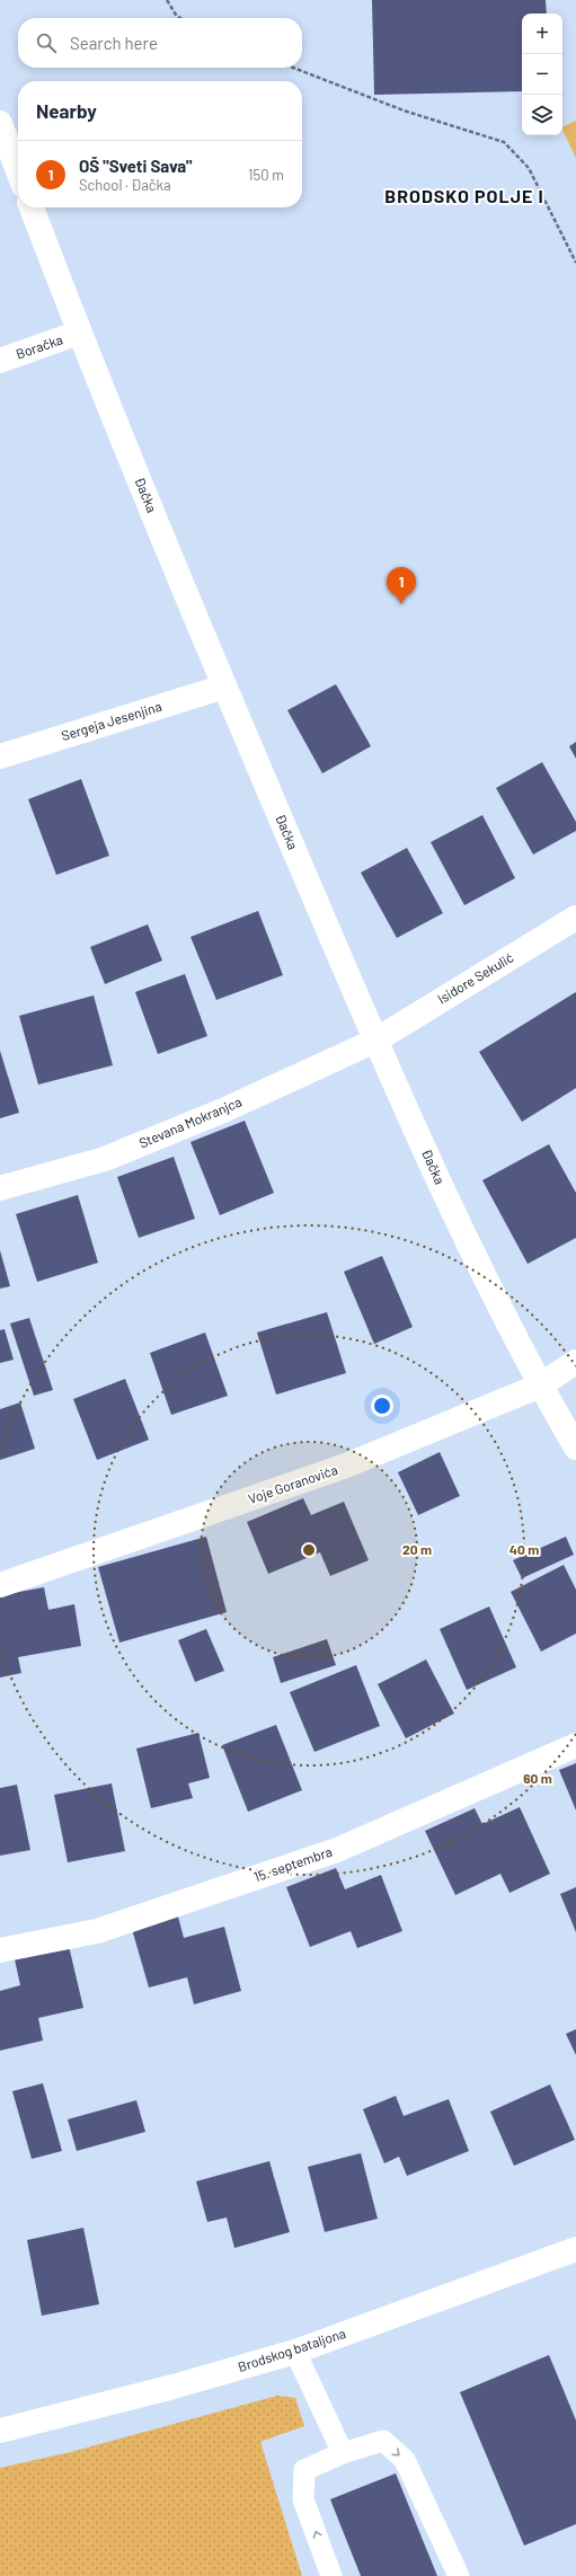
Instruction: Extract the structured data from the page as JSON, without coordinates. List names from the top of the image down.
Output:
{
  "streets": {
    "street": [
      "Boračka",
      "Đačka",
      "Sergeja Jesenjina",
      "Isidore Sekulić",
      "Stevana Mokranjca",
      "Voje Goranovića",
      "15. septembra",
      "Brodskog bataljona"
    ]
  },
  "crossings": [
    ["Boračka", "Đačka"],
    ["Đačka", "Sergeja Jesenjina"],
    ["Đačka", "Isidore Sekulić"],
    ["Đačka", "Stevana Mokranjca"],
    ["Đačka", "Voje Goranovića"],
    ["Isidore Sekulić", "Stevana Mokranjca"]
  ],
  "districts": ["BRODSKO POLJE I"],
  "page": {
    "map_buttons": ["+", "−"],
    "search": "Search here",
    "heading": "Nearby",
    "list": [
      {
        "mark": "1",
        "name": "OŠ \"Sveti Sava\"",
        "note": "School · Đačka",
        "value": "150 m"
      }
    ],
    "pins": "1"
  },
  "rings": ["20 m", "40 m", "60 m"]
}
